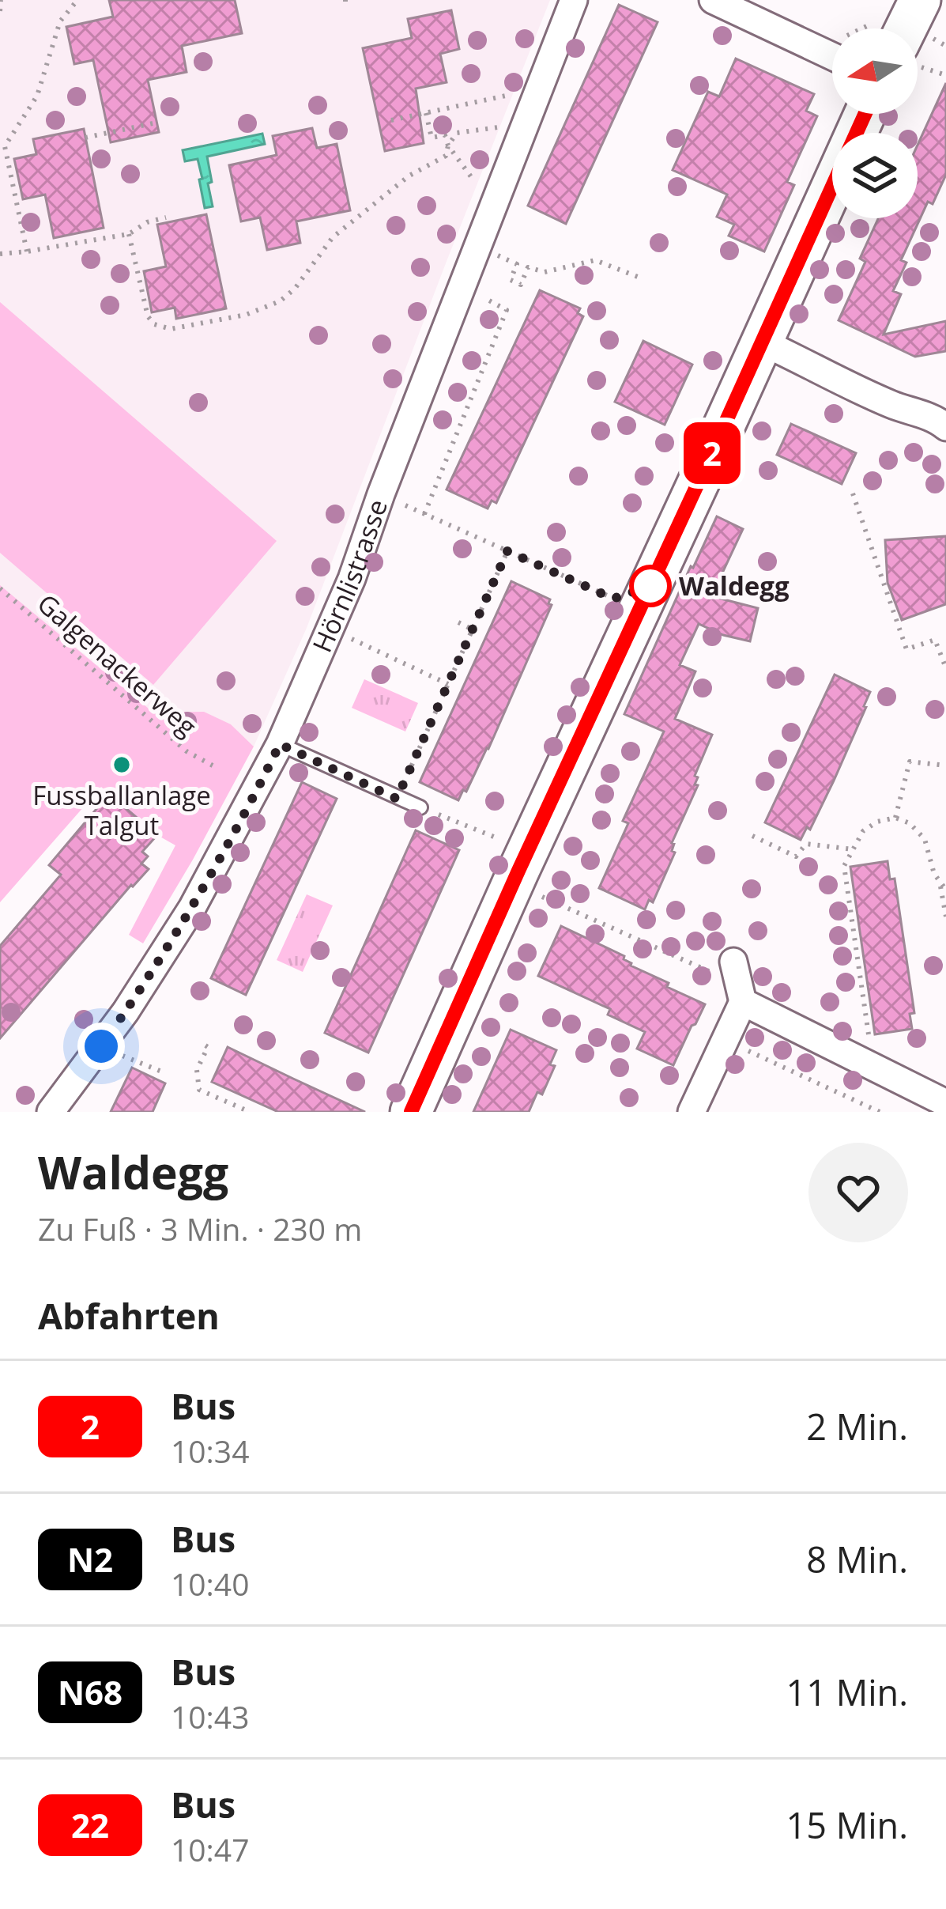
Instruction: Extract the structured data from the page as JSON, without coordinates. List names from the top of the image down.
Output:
{
  "streets": {
    "street": ["Hörnlistrasse"],
    "path": ["Galgenackerweg"]
  },
  "places": ["Waldegg", "Fussballanlage Talgut"],
  "lines": ["bus line 2"],
  "north": "left",
  "page": {
    "on_map": "2",
    "heading": [
      ["Waldegg", "Zu Fuß · 3 Min. · 230 m"],
      "Abfahrten"
    ],
    "list": [
      {
        "mark": "2",
        "name": "Bus",
        "note": "10:34",
        "value": "2 Min."
      },
      {
        "mark": "N2",
        "name": "Bus",
        "note": "10:40",
        "value": "8 Min."
      },
      {
        "mark": "N68",
        "name": "Bus",
        "note": "10:43",
        "value": "11 Min."
      },
      {
        "mark": "22",
        "name": "Bus",
        "note": "10:47",
        "value": "15 Min."
      }
    ]
  }
}
